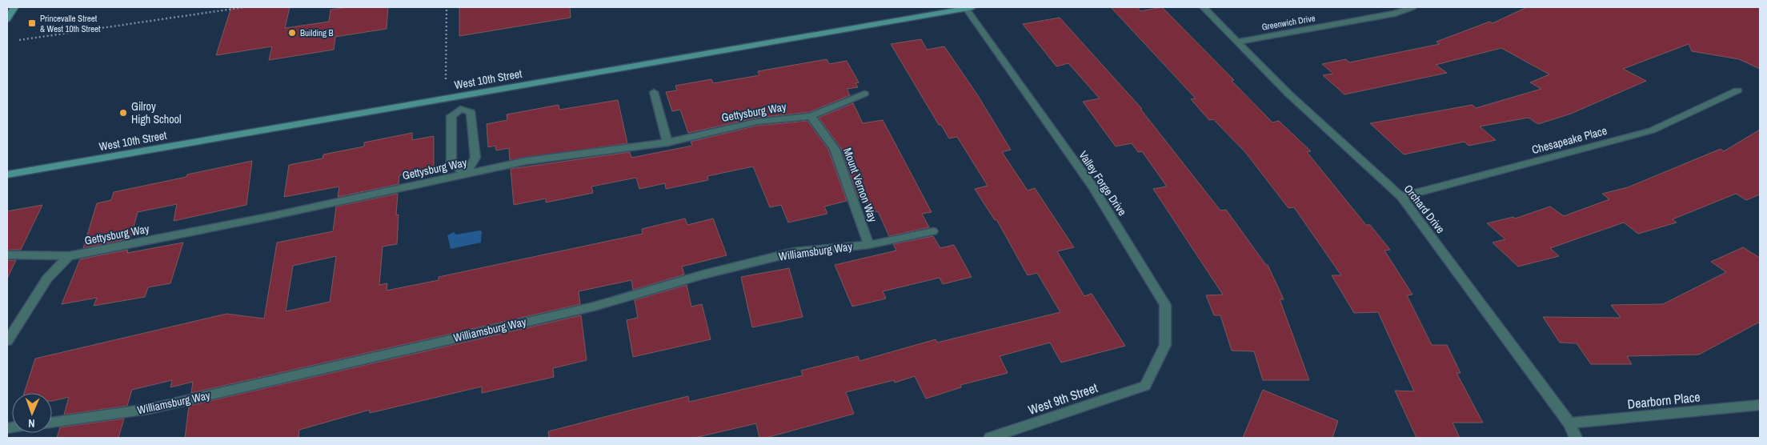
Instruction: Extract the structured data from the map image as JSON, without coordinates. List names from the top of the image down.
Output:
{
  "streets": {
    "street": [
      "Greenwich Drive",
      "West 10th Street",
      "Gettysburg Way",
      "Chesapeake Place",
      "Valley Forge Drive",
      "Mount Vernon Way",
      "Orchard Drive",
      "Williamsburg Way",
      "West 9th Street",
      "Dearborn Place"
    ]
  },
  "crossings": [
    ["Greenwich Drive", "Orchard Drive"],
    ["West 10th Street", "Valley Forge Drive"],
    ["Gettysburg Way", "Mount Vernon Way"],
    ["Chesapeake Place", "Orchard Drive"],
    ["Valley Forge Drive", "West 9th Street"],
    ["Mount Vernon Way", "Williamsburg Way"],
    ["Orchard Drive", "Dearborn Place"]
  ],
  "places": {
    "transit": ["Princevalle Street & West 10th Street"],
    "other": ["Building B", "Gilroy High School"]
  },
  "north": "bottom"
}
